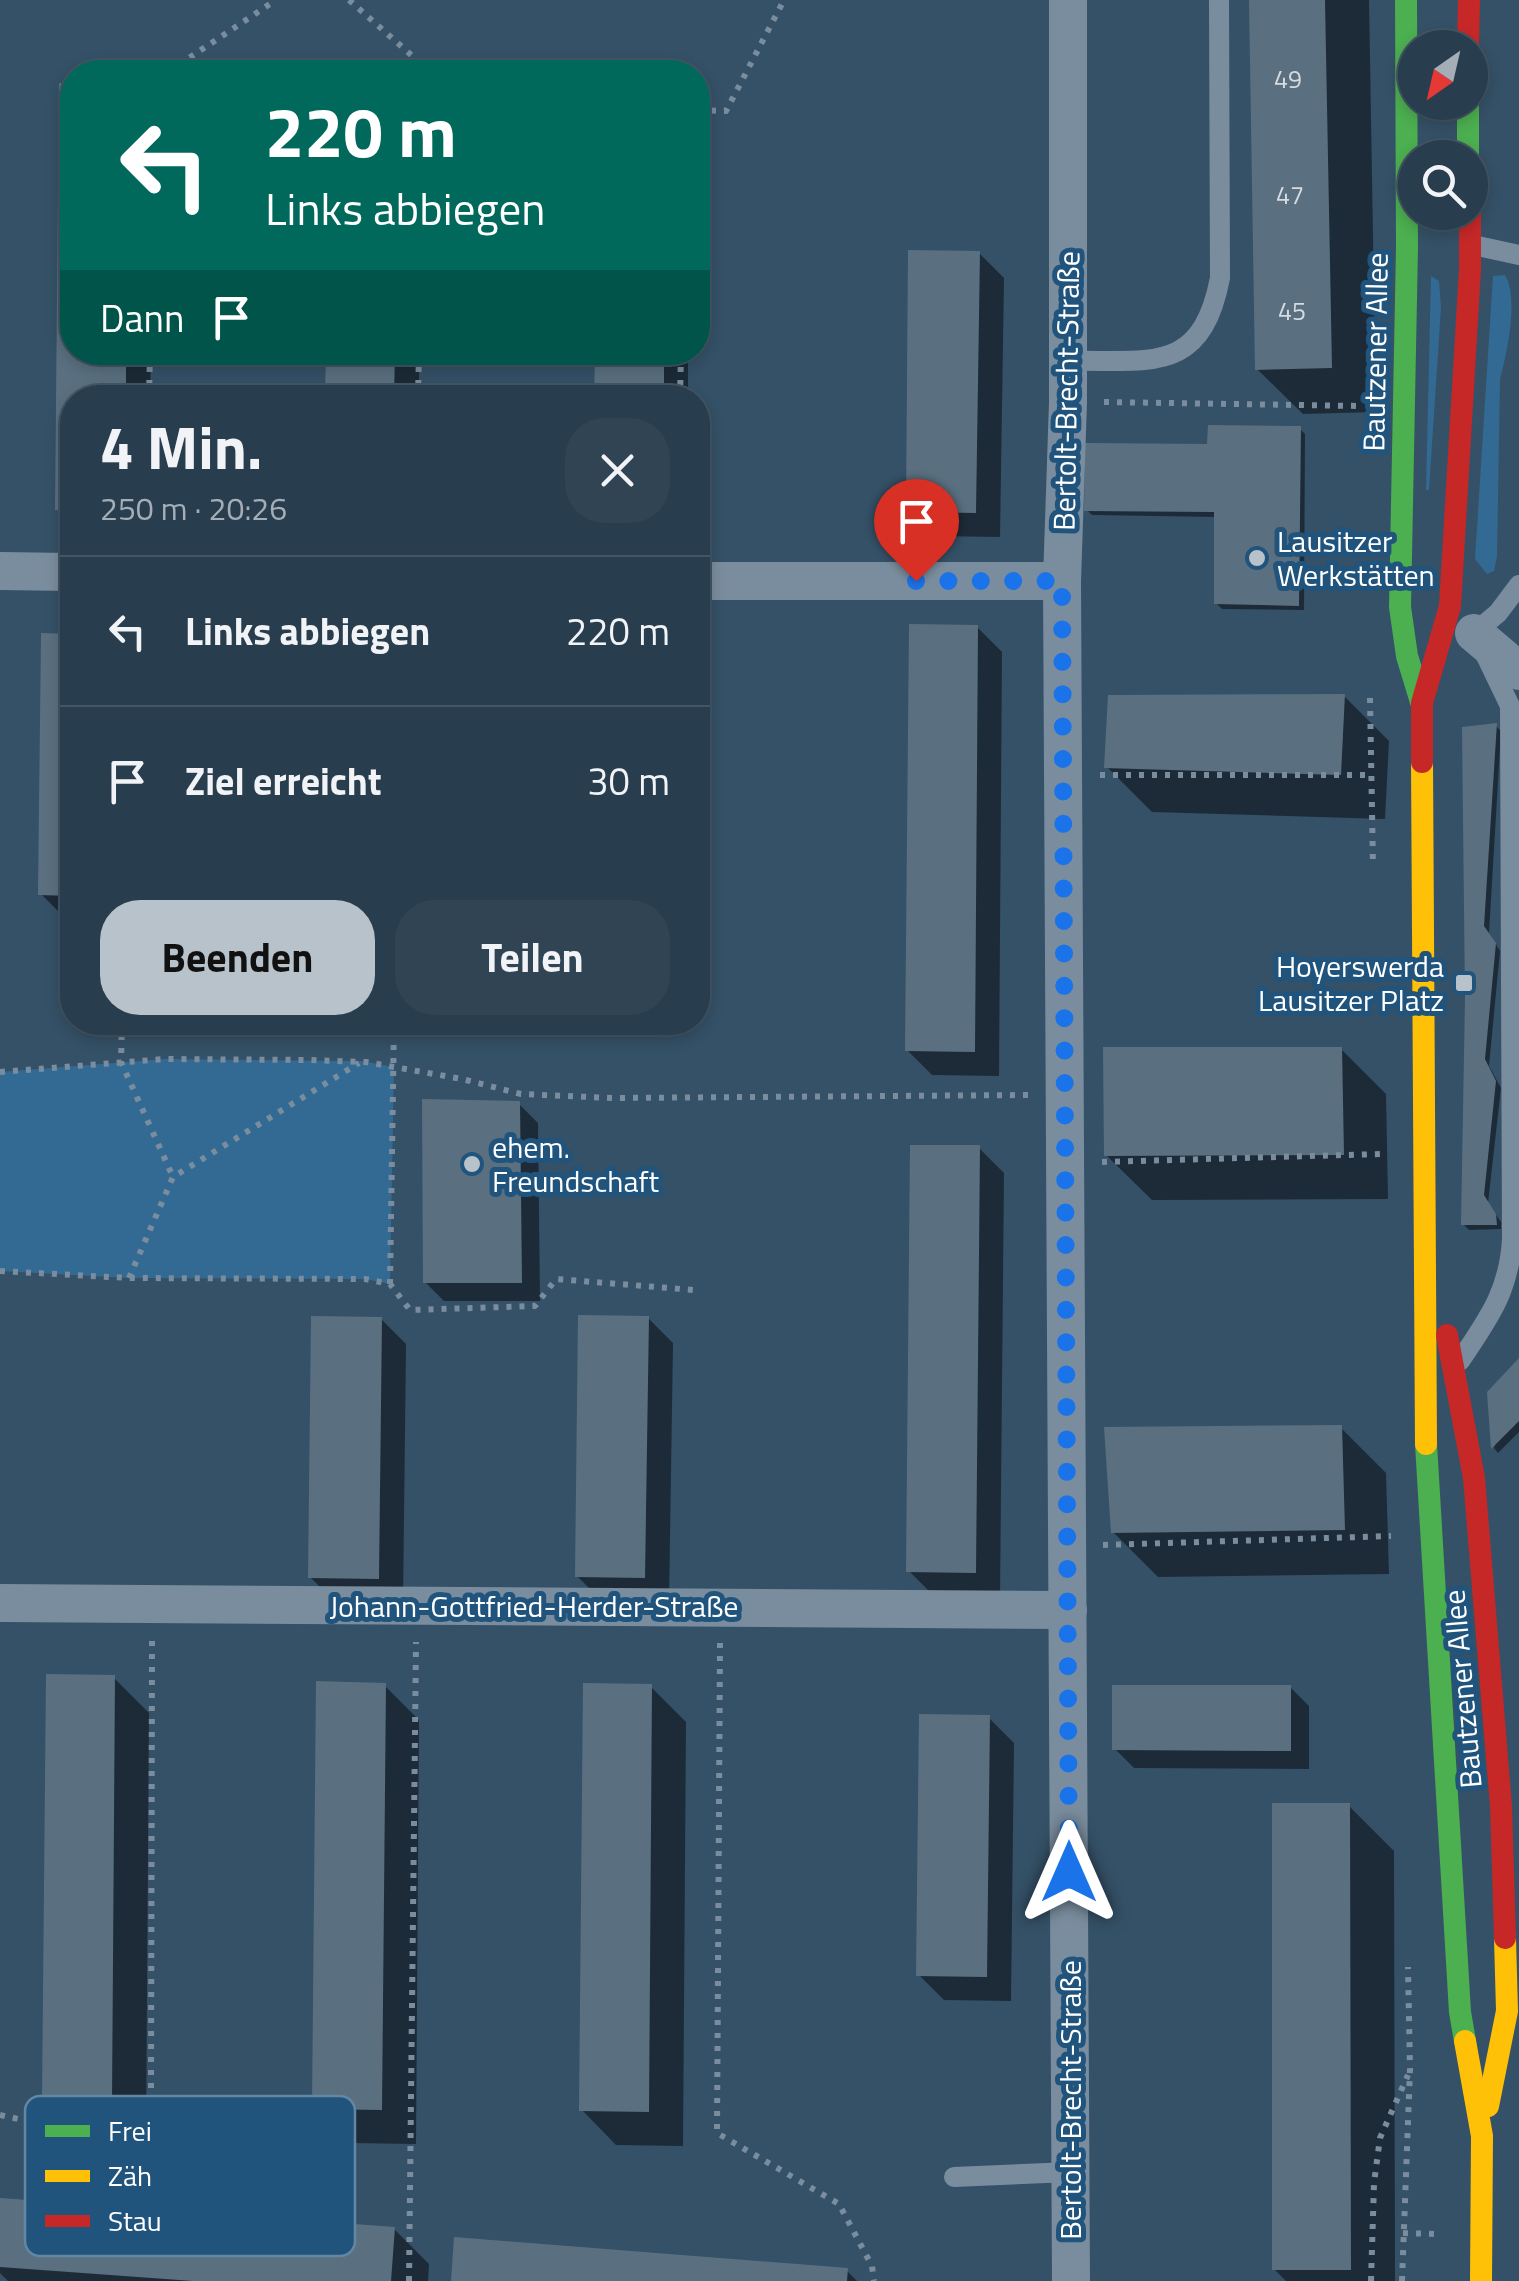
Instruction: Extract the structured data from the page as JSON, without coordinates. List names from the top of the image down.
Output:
{
  "streets": {
    "street": ["Bautzener Allee", "Bertolt-Brecht-Straße", "Johann-Gottfried-Herder-Straße"]
  },
  "crossings": [
    ["Bertolt-Brecht-Straße", "Johann-Gottfried-Herder-Straße"]
  ],
  "places": {
    "other": ["Lausitzer Werkstätten", "ehem. Freundschaft"],
    "transit": ["Hoyerswerda Lausitzer Platz"]
  },
  "house_numbers": ["49", "47", "45"],
  "legend": ["Frei", "Zäh", "Stau"],
  "north": "bottom left",
  "page": {
    "turn": ["220 m", "Links abbiegen"],
    "then": "Dann",
    "heading": ["4 Min.", "250 m · 20:26"],
    "list": [
      {
        "name": "Links abbiegen",
        "value": "220 m"
      },
      {
        "name": "Ziel erreicht",
        "value": "30 m"
      }
    ],
    "buttons": ["Beenden", "Teilen"]
  }
}
